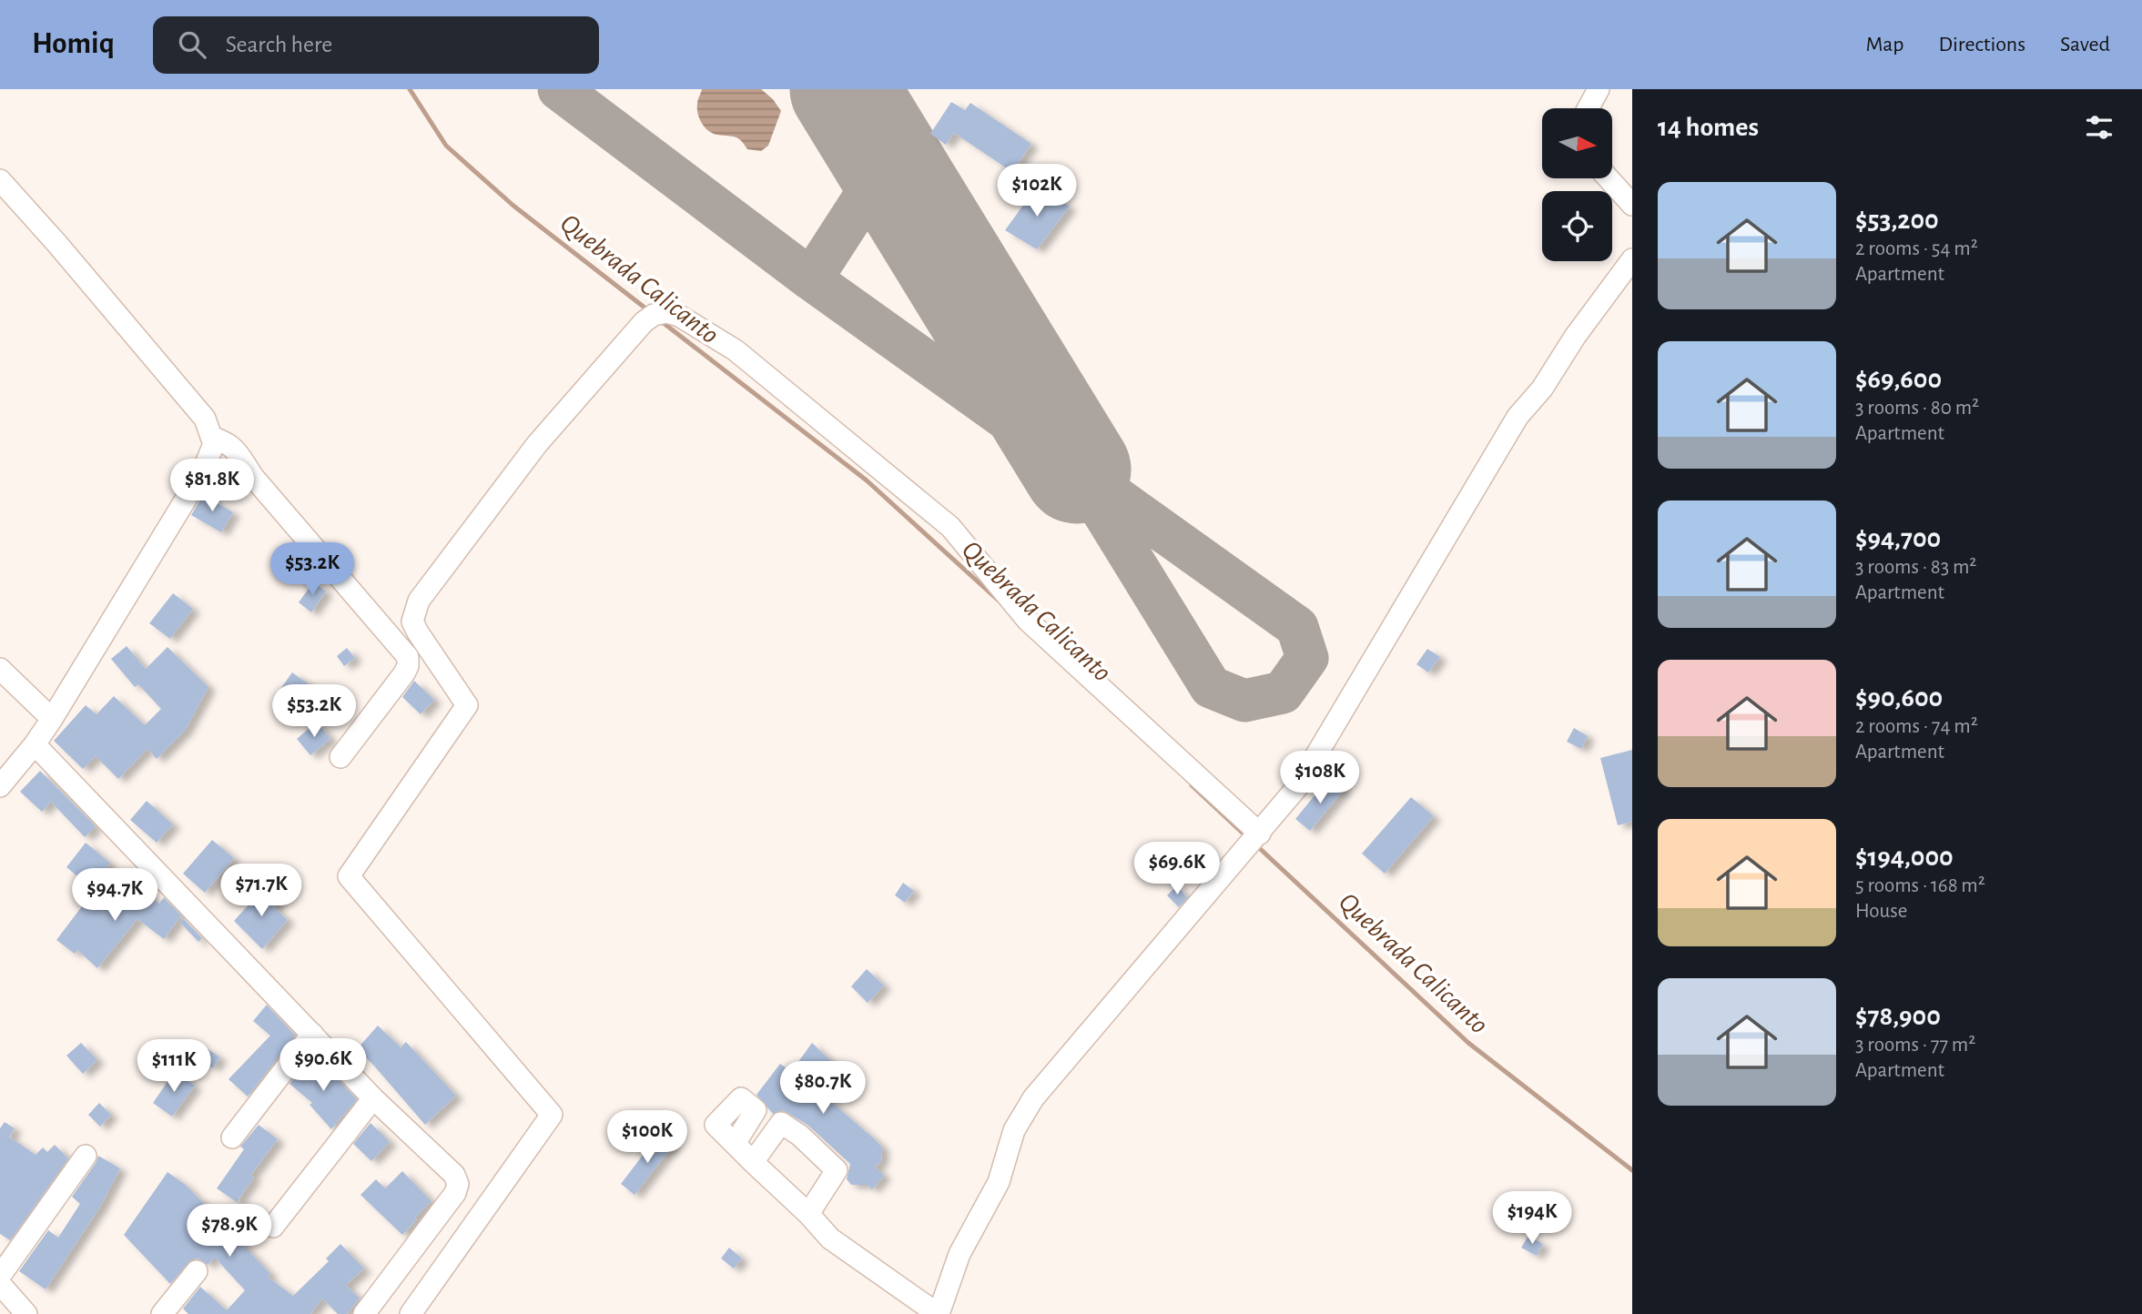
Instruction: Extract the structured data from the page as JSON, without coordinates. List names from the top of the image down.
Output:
{
  "water": ["Quebrada Calicanto"],
  "north": "right",
  "page": {
    "header": "Homiq",
    "search": "Search here",
    "nav": ["Map", "Directions", "Saved"],
    "heading": "14 homes",
    "price": [
      "$102K",
      "$81.8K",
      "$53.2K",
      "$53.2K",
      "$108K",
      "$69.6K",
      "$71.7K",
      "$94.7K",
      "$90.6K",
      "$111K",
      "$80.7K",
      "$100K",
      "$194K",
      "$78.9K"
    ],
    "list": [
      {
        "name": "$53,200",
        "note": "2 rooms · 54 m² · Apartment"
      },
      {
        "name": "$69,600",
        "note": "3 rooms · 80 m² · Apartment"
      },
      {
        "name": "$94,700",
        "note": "3 rooms · 83 m² · Apartment"
      },
      {
        "name": "$90,600",
        "note": "2 rooms · 74 m² · Apartment"
      },
      {
        "name": "$194,000",
        "note": "5 rooms · 168 m² · House"
      },
      {
        "name": "$78,900",
        "note": "3 rooms · 77 m² · Apartment"
      }
    ]
  }
}
